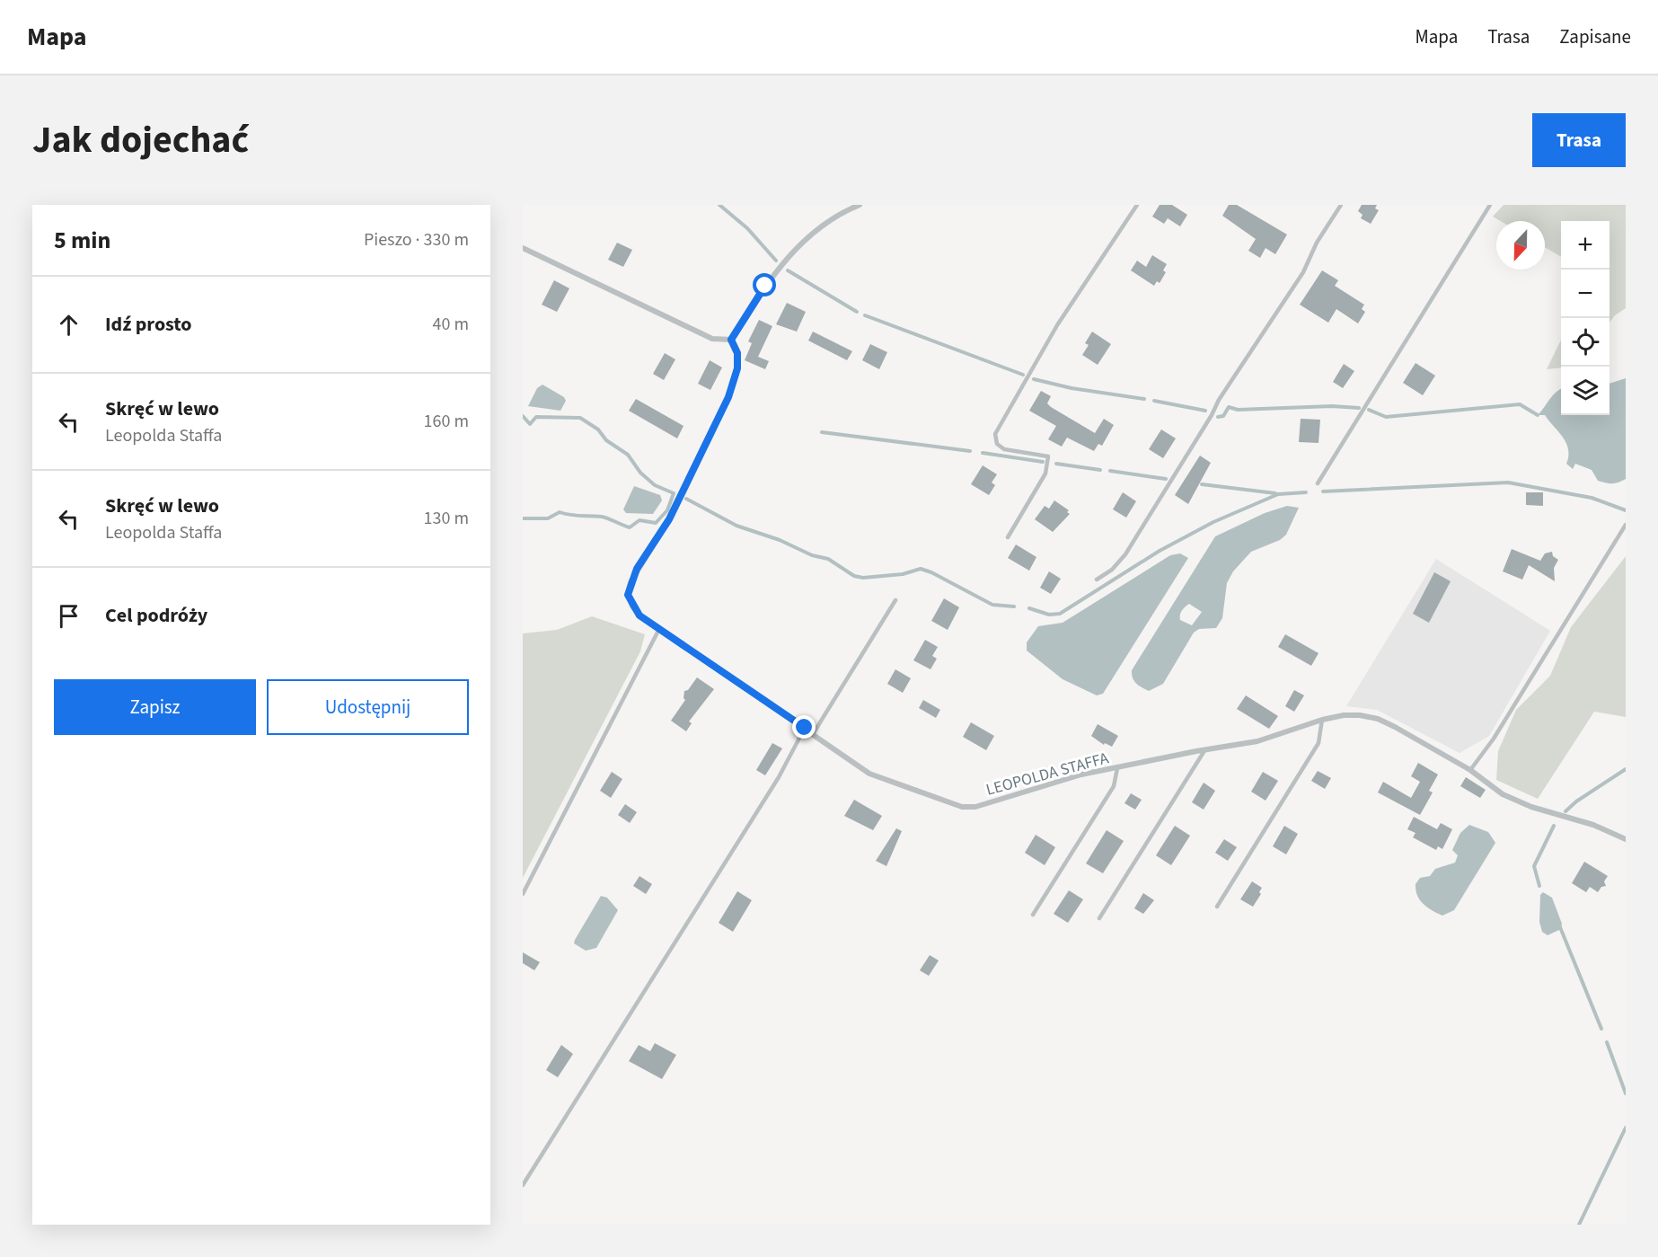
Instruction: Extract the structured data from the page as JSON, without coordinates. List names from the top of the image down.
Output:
{
  "streets": {
    "street": ["LEOPOLDA STAFFA"]
  },
  "north": "bottom",
  "page": {
    "header": "Mapa",
    "nav": ["Mapa", "Trasa", "Zapisane"],
    "title": "Jak dojechać",
    "buttons": [
      "Trasa",
      ["Zapisz", "Udostępnij"]
    ],
    "heading": ["5 min", "Pieszo · 330 m"],
    "map_buttons": ["+", "−"],
    "list": [
      ["Idź prosto", "40 m"],
      ["Skręć w lewo", "Leopolda Staffa", "160 m"],
      ["Skręć w lewo", "Leopolda Staffa", "130 m"],
      "Cel podróży"
    ]
  }
}
